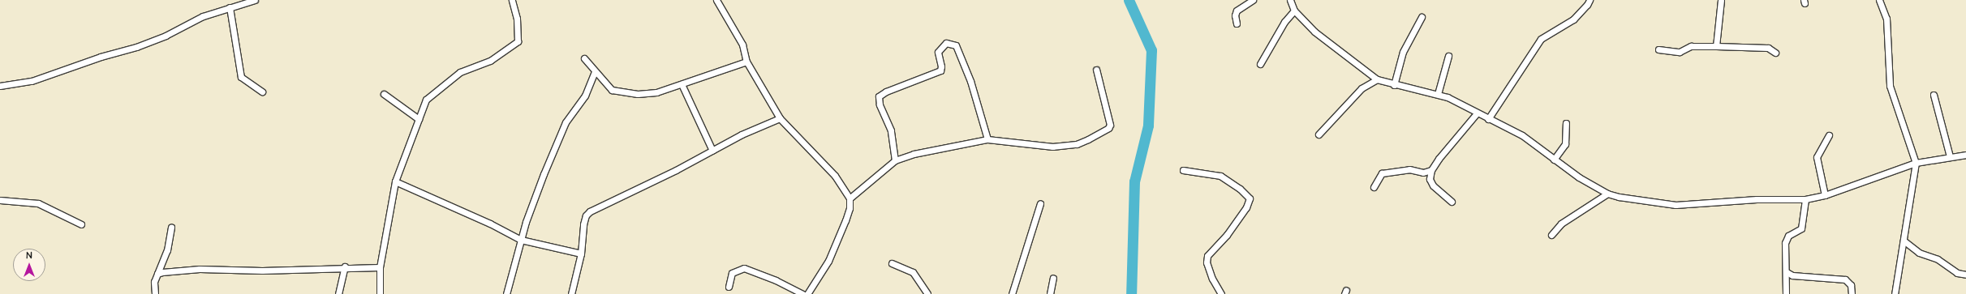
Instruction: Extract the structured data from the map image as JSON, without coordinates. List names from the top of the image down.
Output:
{
  "north": "top"
}
